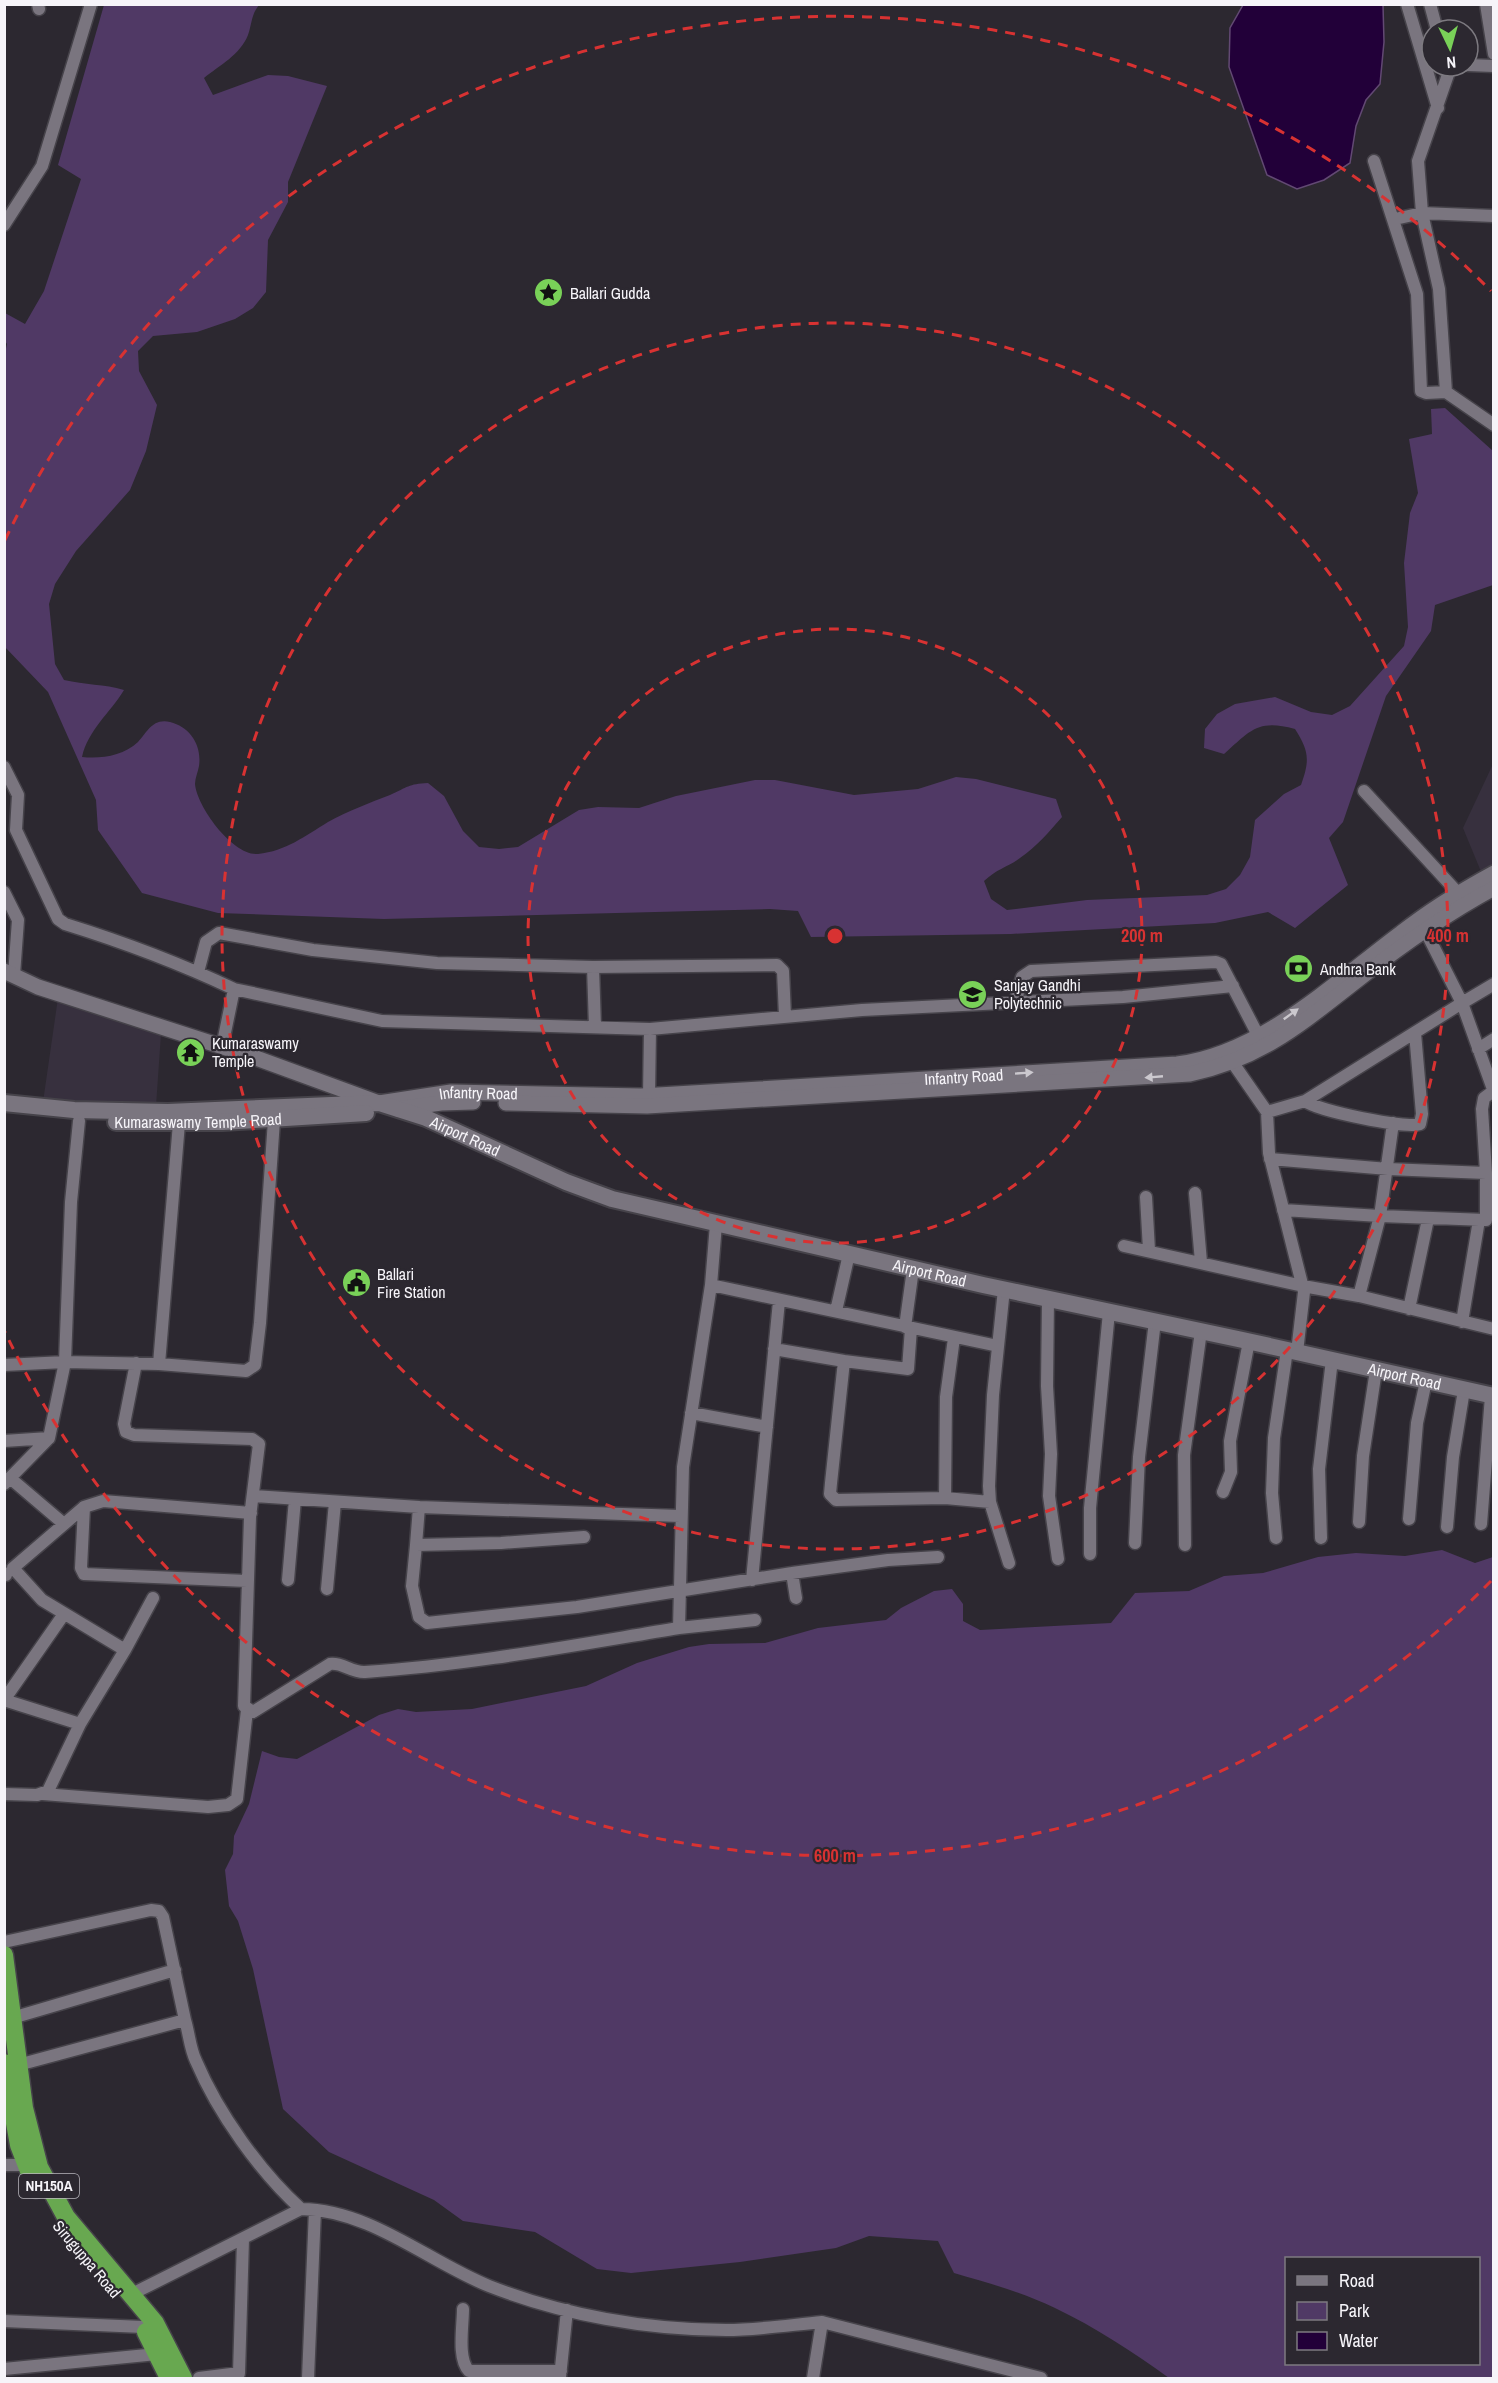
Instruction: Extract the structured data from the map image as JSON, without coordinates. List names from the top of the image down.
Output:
{
  "streets": {
    "highway": ["NH150A", "Siruguppa Road"],
    "main road": ["Kumaraswamy Temple Road", "Airport Road"],
    "street": ["Infantry Road"]
  },
  "crossings": [
    ["Infantry Road", "Kumaraswamy Temple Road"],
    ["Infantry Road", "Airport Road"],
    ["Kumaraswamy Temple Road", "Airport Road"],
    ["NH150A", "Siruguppa Road"]
  ],
  "places": {
    "place": ["Ballari Gudda"],
    "bank": ["Andhra Bank"],
    "school or university": ["Sanjay Gandhi Polytechnic"],
    "temple": ["Kumaraswamy Temple"],
    "public building": ["Ballari Fire Station"]
  },
  "legend": ["Road", "Park", "Water"],
  "north": "bottom",
  "rings": ["200 m", "400 m", "600 m"]
}
